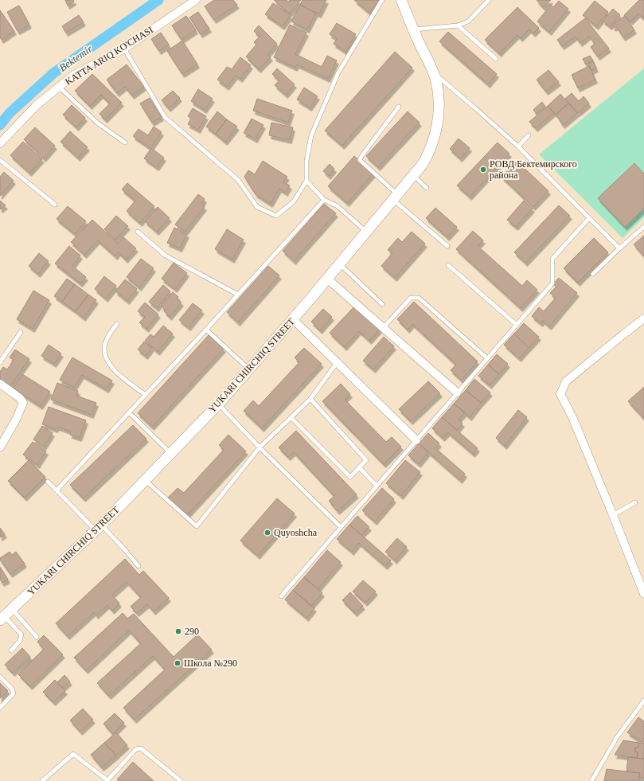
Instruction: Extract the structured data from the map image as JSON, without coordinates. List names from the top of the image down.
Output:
{
  "streets": {
    "street": ["KATTA ARIQ KO'CHASI", "YUKARI CHIRCHIQ STREET"]
  },
  "water": ["Bektemir"],
  "places": [
    "РОВД Бектемирского района",
    "Quyoshcha",
    "290",
    "Школа №290"
  ]
}
